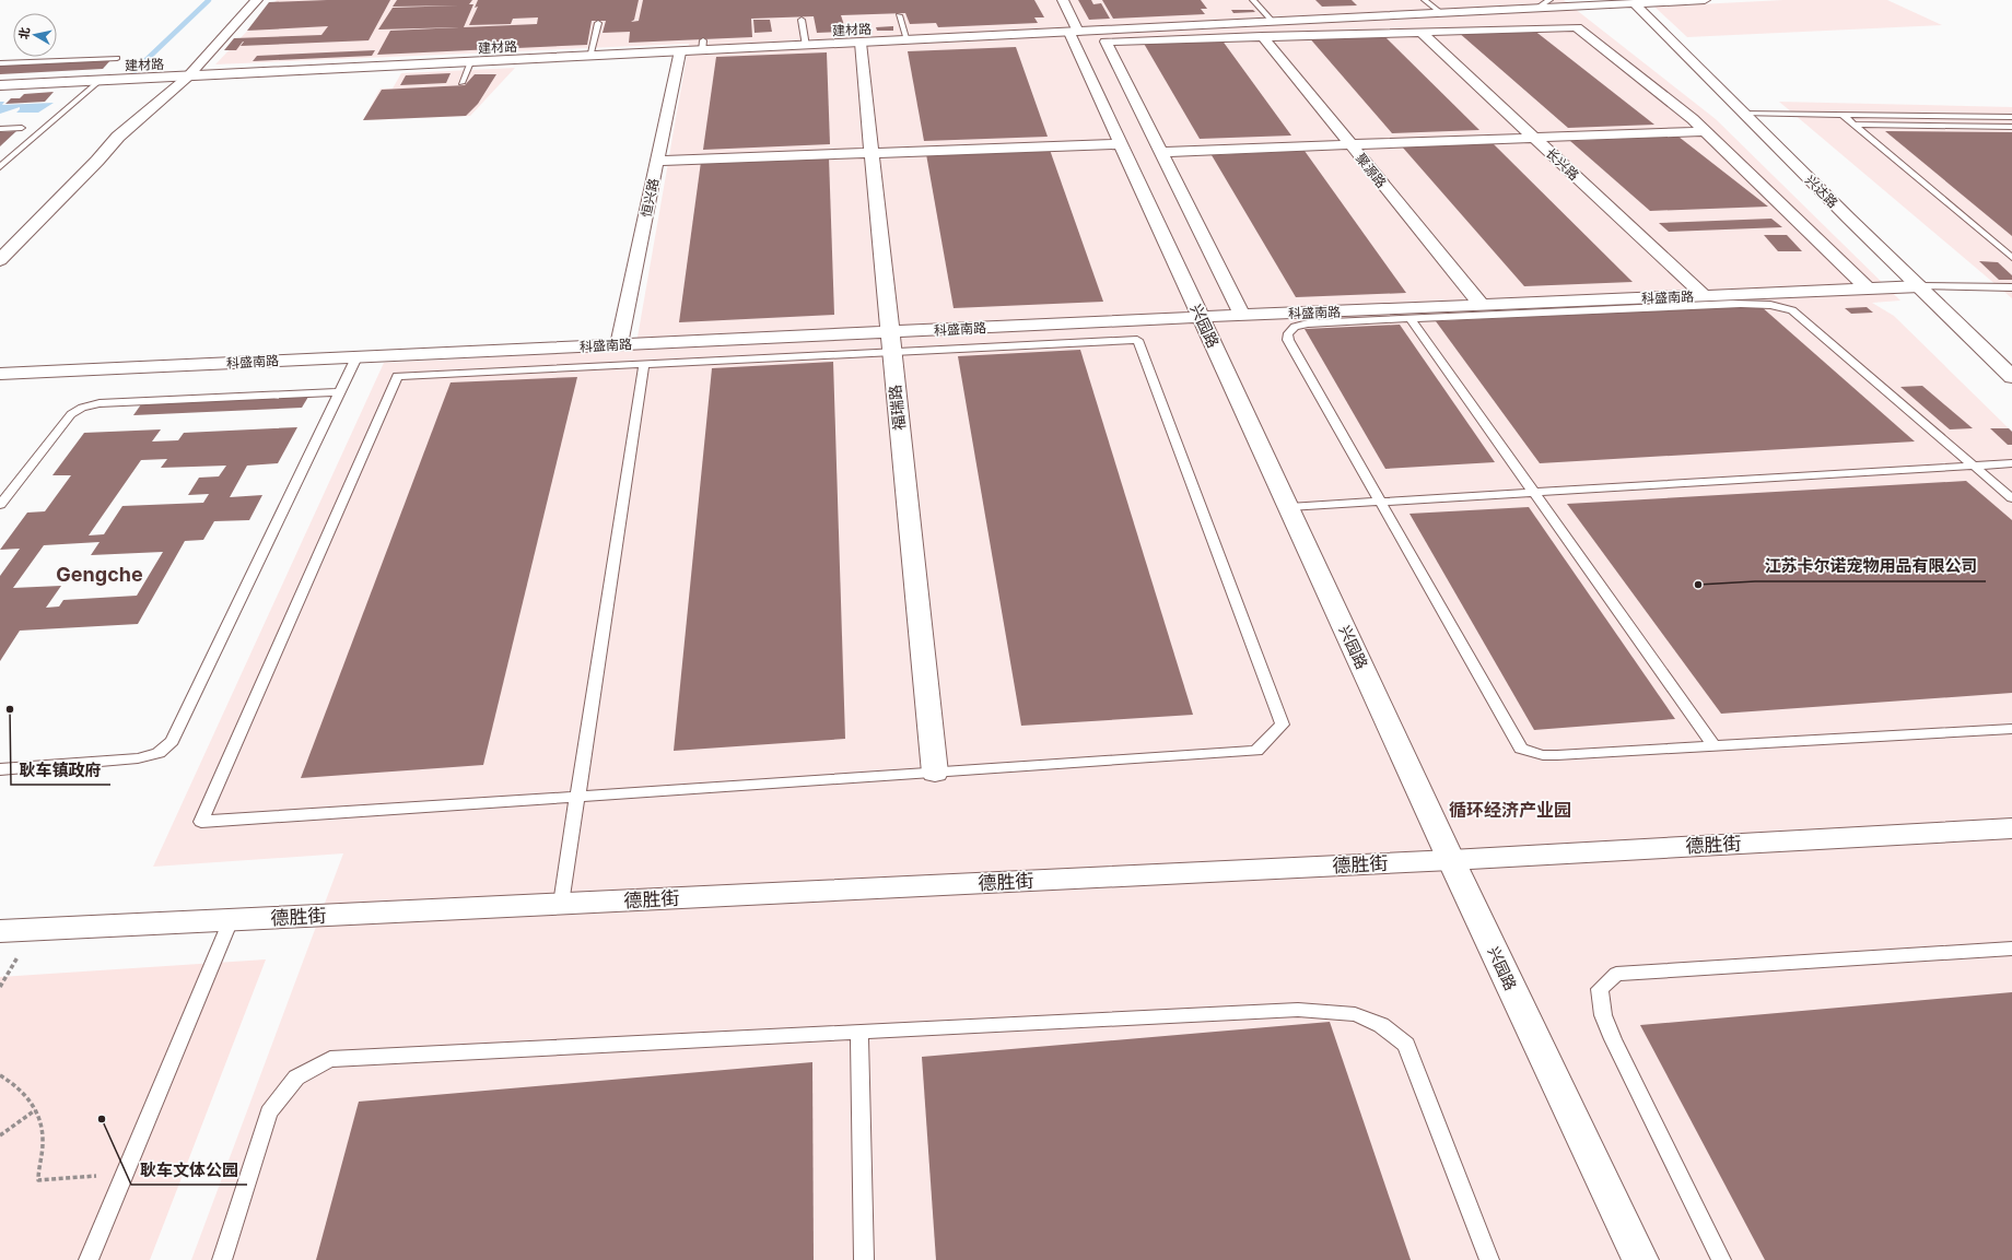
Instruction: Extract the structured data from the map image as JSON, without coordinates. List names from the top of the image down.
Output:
{
  "streets": {
    "street": [
      "建材路",
      "长兴路",
      "聚源路",
      "兴达路",
      "恒兴路",
      "科盛南路",
      "兴园路",
      "福瑞路",
      "德胜街"
    ]
  },
  "crossings": [
    ["建材路", "兴达路"],
    ["建材路", "恒兴路"],
    ["建材路", "兴园路"],
    ["建材路", "福瑞路"],
    ["长兴路", "科盛南路"],
    ["聚源路", "科盛南路"],
    ["兴达路", "科盛南路"],
    ["恒兴路", "科盛南路"],
    ["科盛南路", "兴园路"],
    ["科盛南路", "福瑞路"],
    ["兴园路", "德胜街"]
  ],
  "districts": ["Gengche", "循环经济产业园"],
  "places": ["江苏卡尔诺宠物用品有限公司", "耿车镇政府", "耿车文体公园"],
  "north": "left"
}
